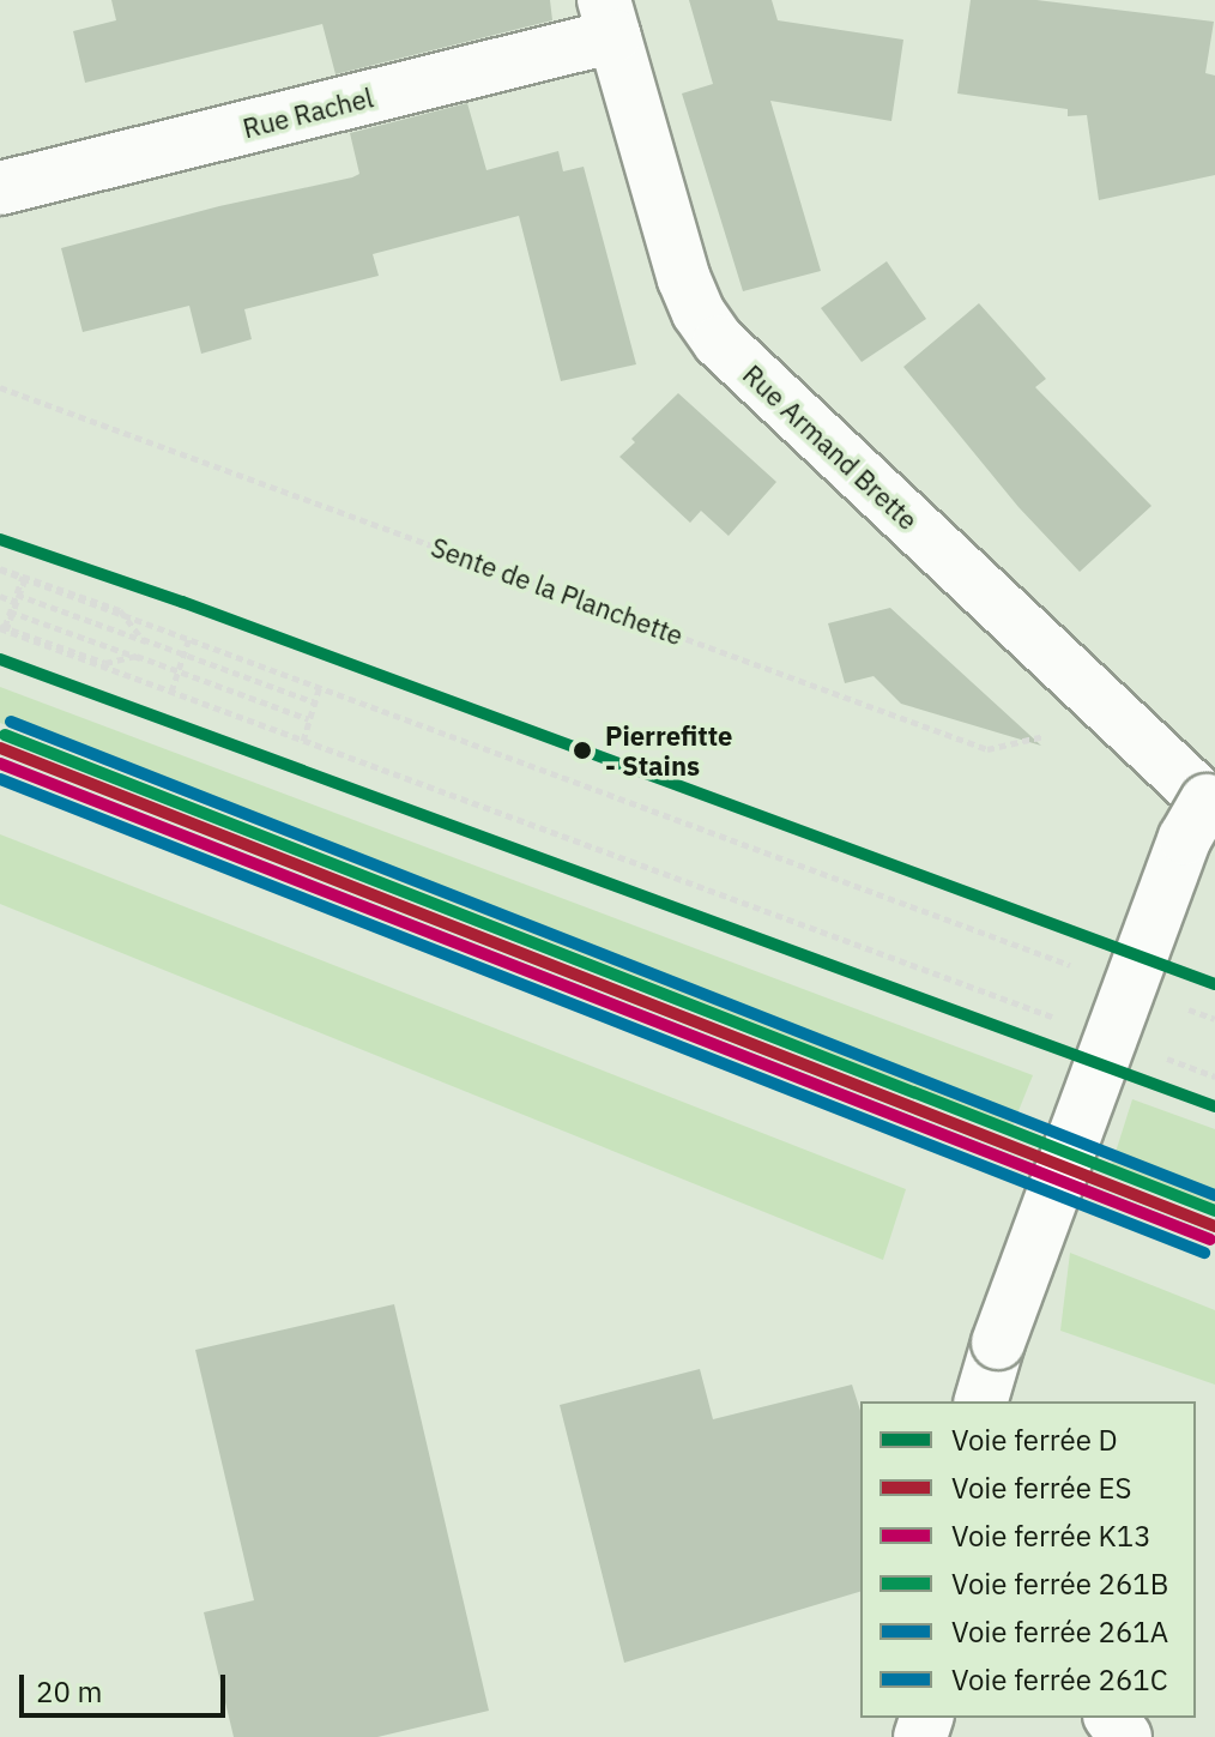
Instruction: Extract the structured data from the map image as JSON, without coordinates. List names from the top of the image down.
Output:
{
  "streets": {
    "street": ["Rue Rachel", "Rue Armand Brette"],
    "path": ["Sente de la Planchette"]
  },
  "crossings": [
    ["Rue Rachel", "Rue Armand Brette"],
    ["Rue Armand Brette", "Sente de la Planchette"]
  ],
  "places": ["Pierrefitte - Stains"],
  "lines": [
    "rail line D",
    "rail line 261C",
    "rail line 261B",
    "rail line ES",
    "rail line K13",
    "rail line 261A"
  ],
  "legend": [
    "Voie ferrée D",
    "Voie ferrée ES",
    "Voie ferrée K13",
    "Voie ferrée 261B",
    "Voie ferrée 261A",
    "Voie ferrée 261C"
  ],
  "scale_bar": "20 m"
}
